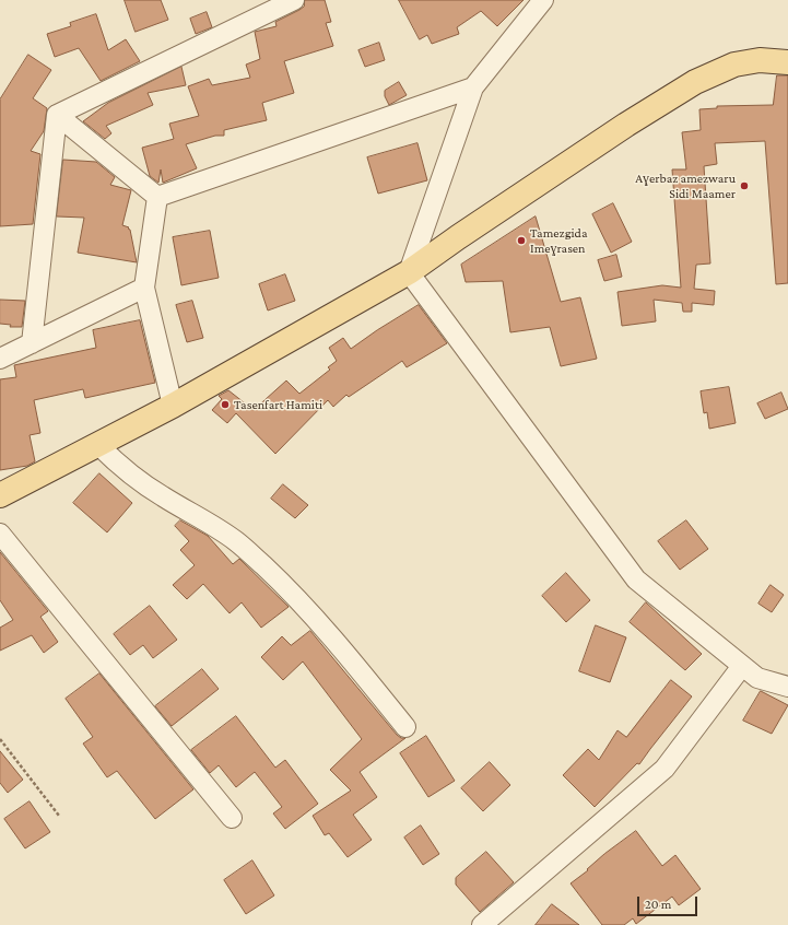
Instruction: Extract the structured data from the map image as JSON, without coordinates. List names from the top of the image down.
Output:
{
  "places": ["Aɣerbaz amezwaru Sidi Maamer", "Tamezgida Imeɣrasen", "Tasenfart Hamiti"],
  "scale_bar": "20 m"
}
